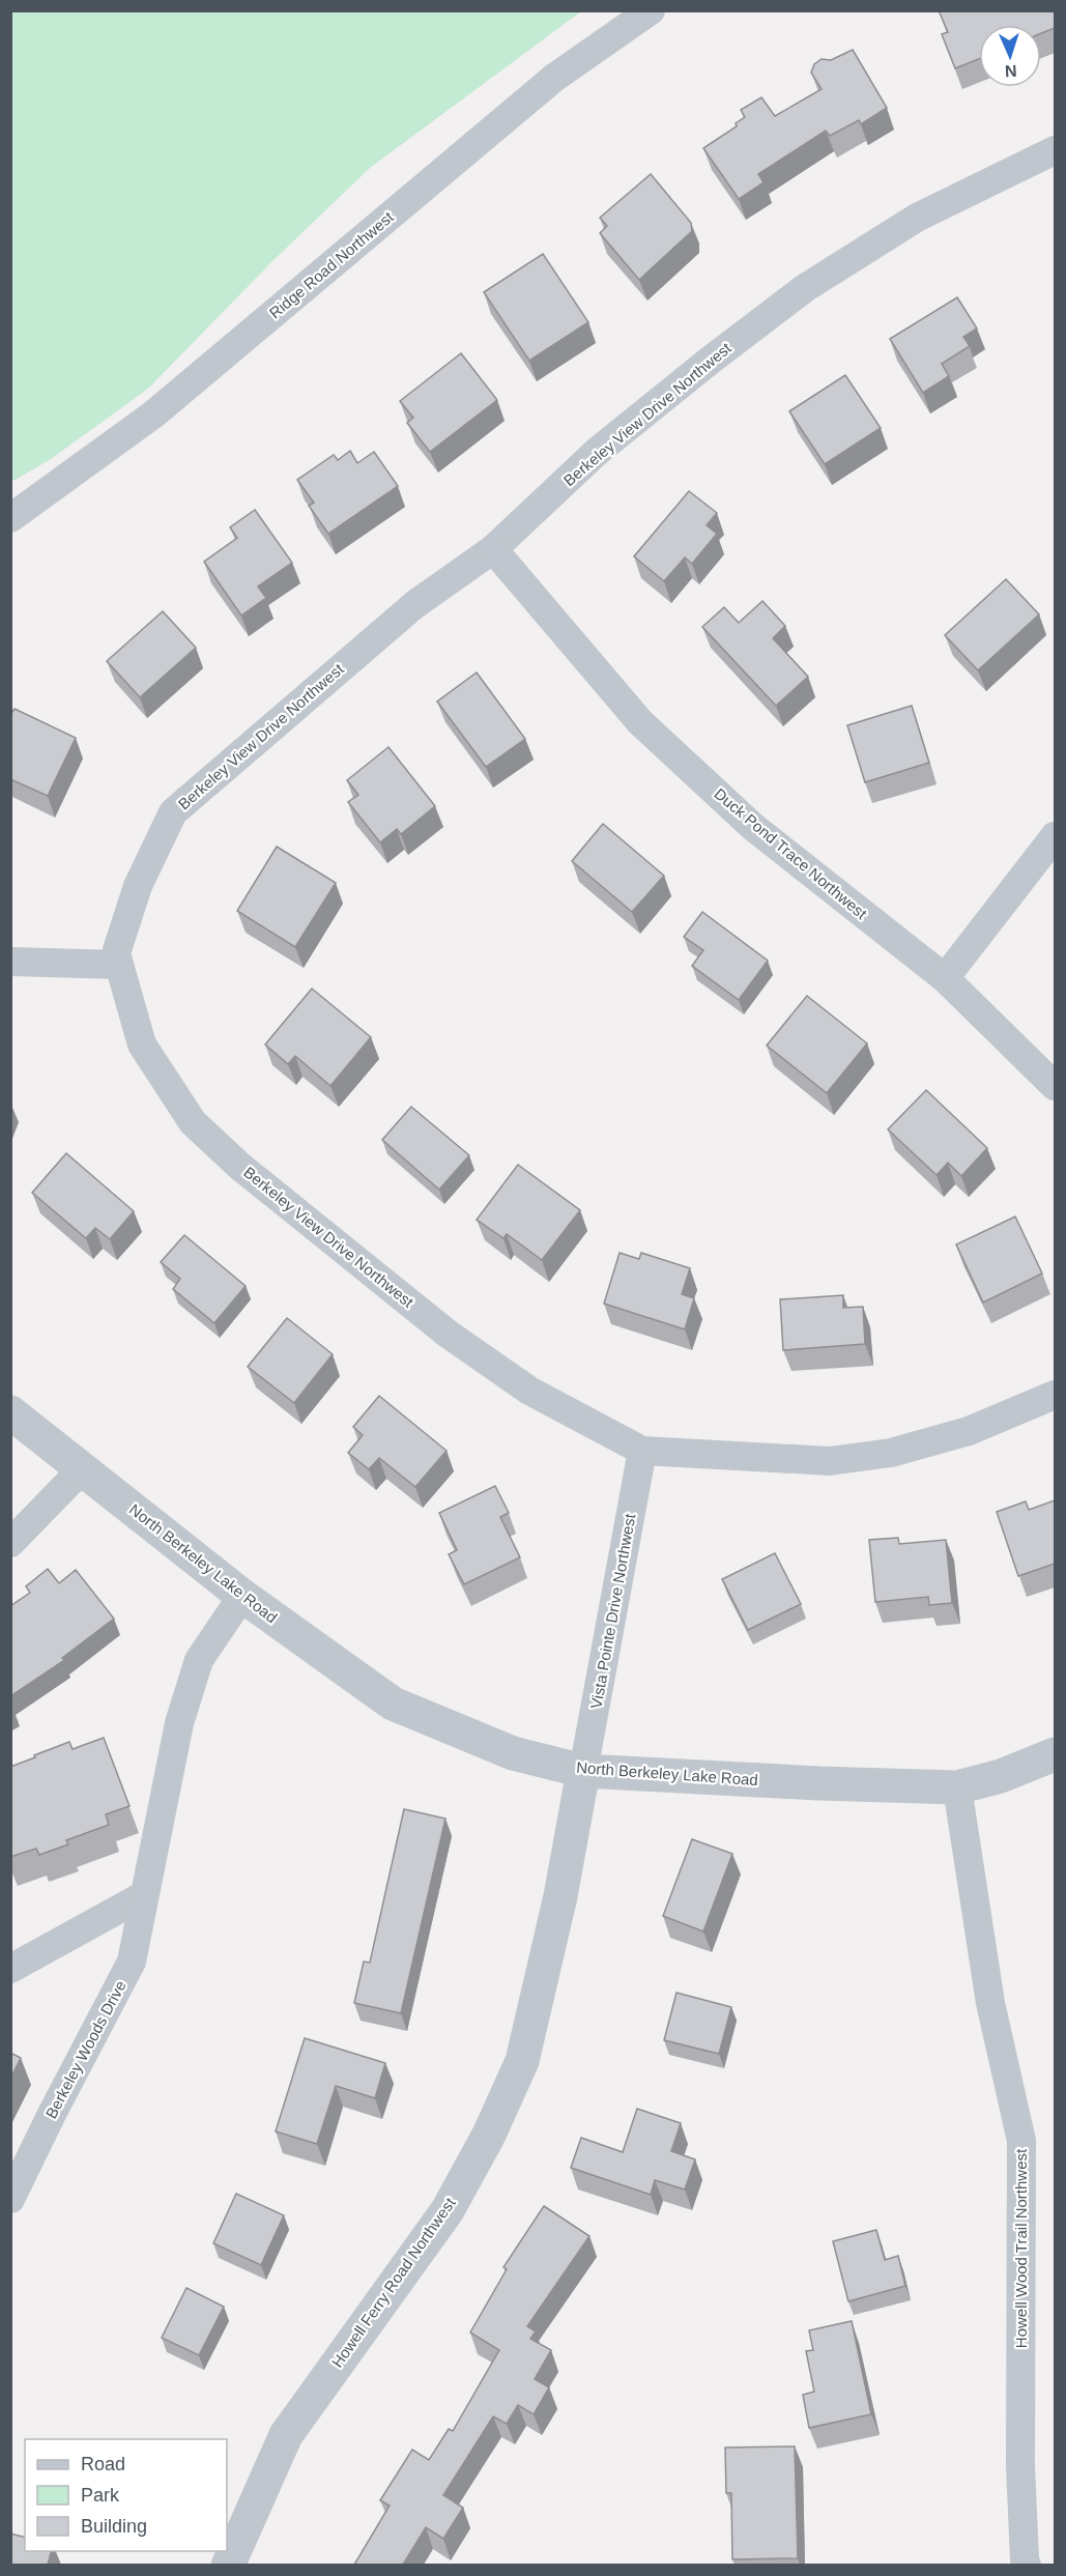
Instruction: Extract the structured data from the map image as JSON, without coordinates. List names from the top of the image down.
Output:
{
  "streets": {
    "street": [
      "Ridge Road Northwest",
      "Berkeley View Drive Northwest",
      "Duck Pond Trace Northwest",
      "North Berkeley Lake Road",
      "Vista Pointe Drive Northwest",
      "Berkeley Woods Drive",
      "Howell Wood Trail Northwest",
      "Howell Ferry Road Northwest"
    ]
  },
  "crossings": [
    ["Berkeley View Drive Northwest", "Duck Pond Trace Northwest"],
    ["Berkeley View Drive Northwest", "Vista Pointe Drive Northwest"],
    ["North Berkeley Lake Road", "Vista Pointe Drive Northwest"],
    ["North Berkeley Lake Road", "Berkeley Woods Drive"],
    ["North Berkeley Lake Road", "Howell Wood Trail Northwest"],
    ["North Berkeley Lake Road", "Howell Ferry Road Northwest"],
    ["Vista Pointe Drive Northwest", "Howell Ferry Road Northwest"]
  ],
  "legend": ["Road", "Park", "Building"],
  "north": "bottom"
}
